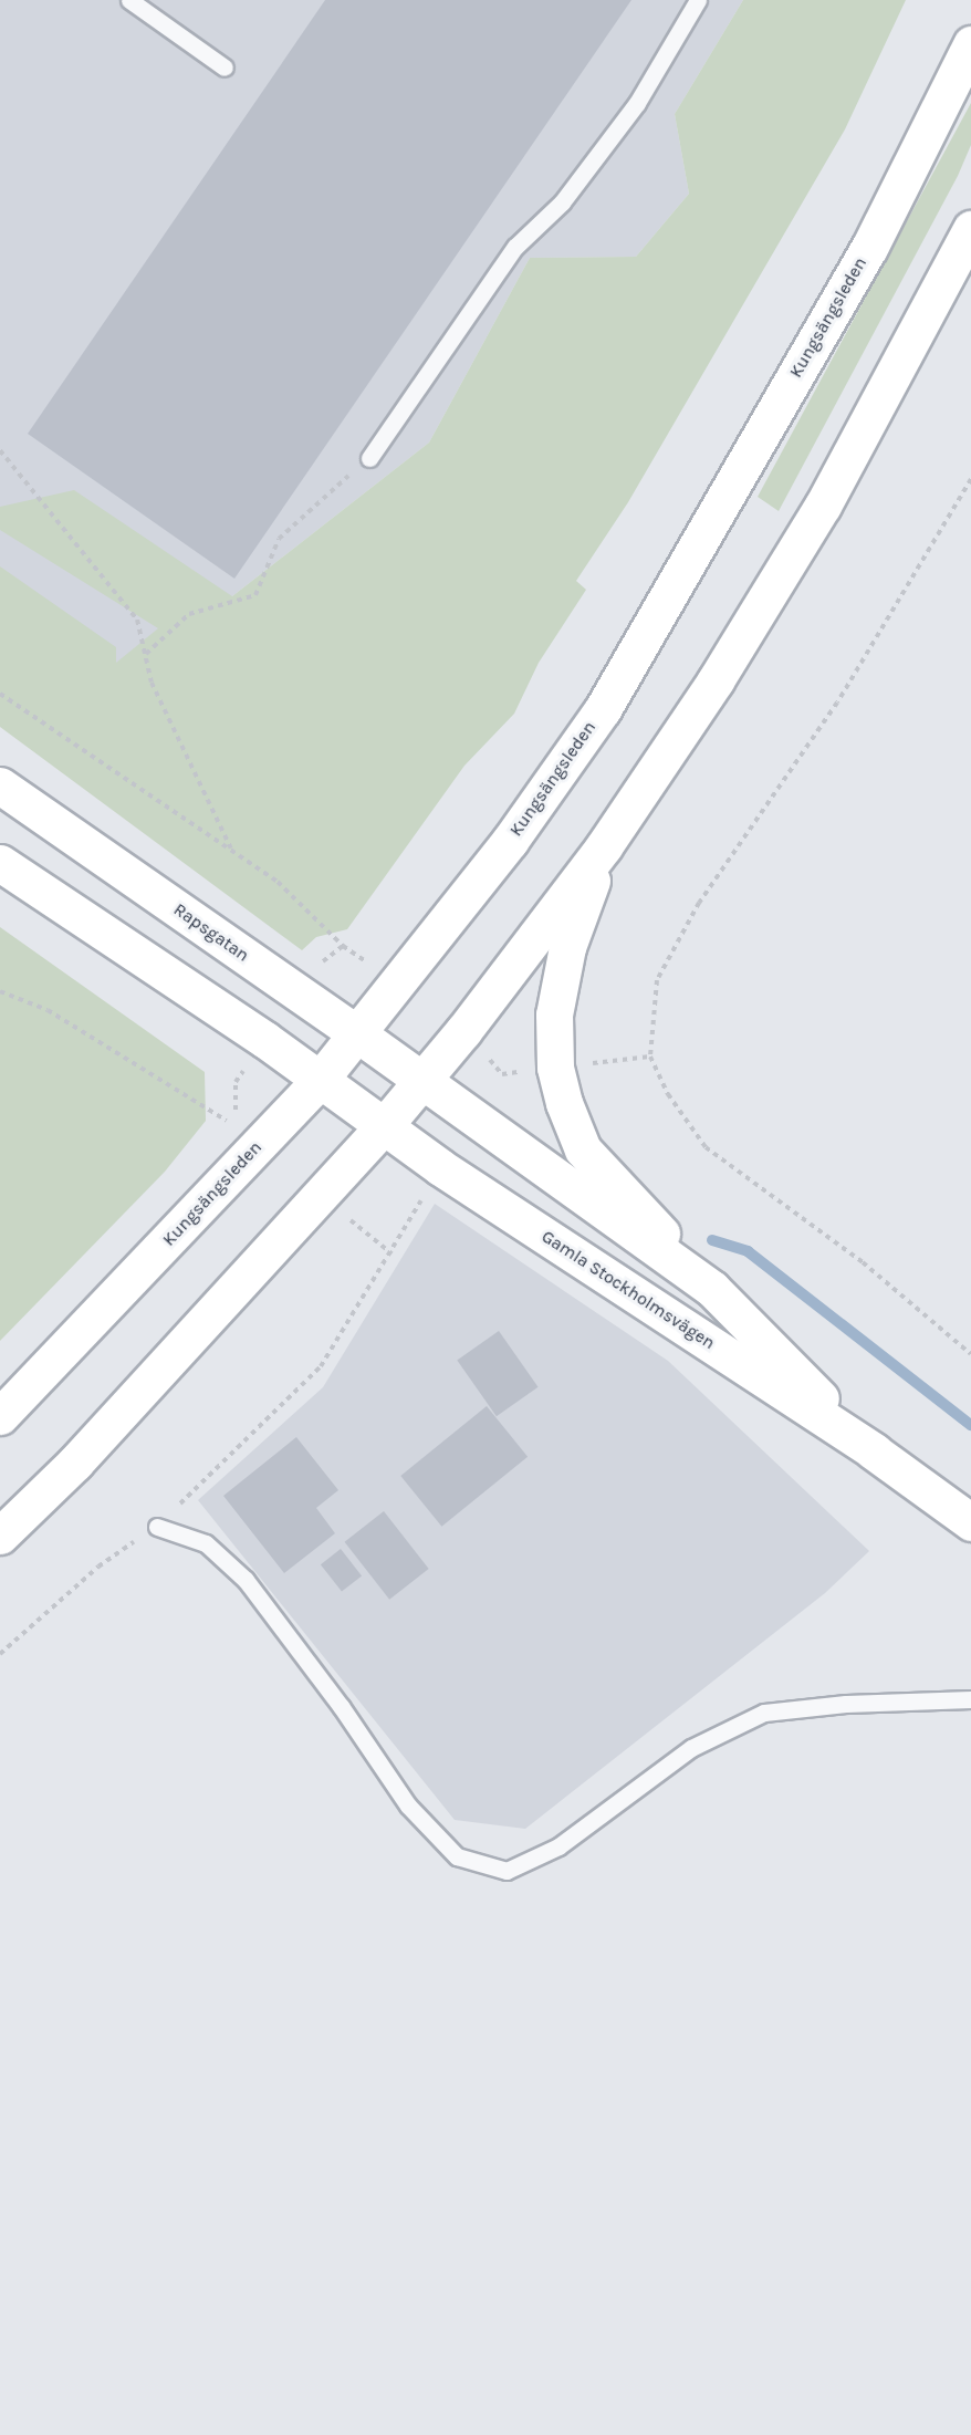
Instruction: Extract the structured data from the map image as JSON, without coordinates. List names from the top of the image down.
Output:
{
  "streets": {
    "main road": ["Kungsängsleden", "Rapsgatan", "Gamla Stockholmsvägen"]
  },
  "crossings": [
    ["Kungsängsleden", "Rapsgatan"],
    ["Rapsgatan", "Gamla Stockholmsvägen"]
  ]
}
